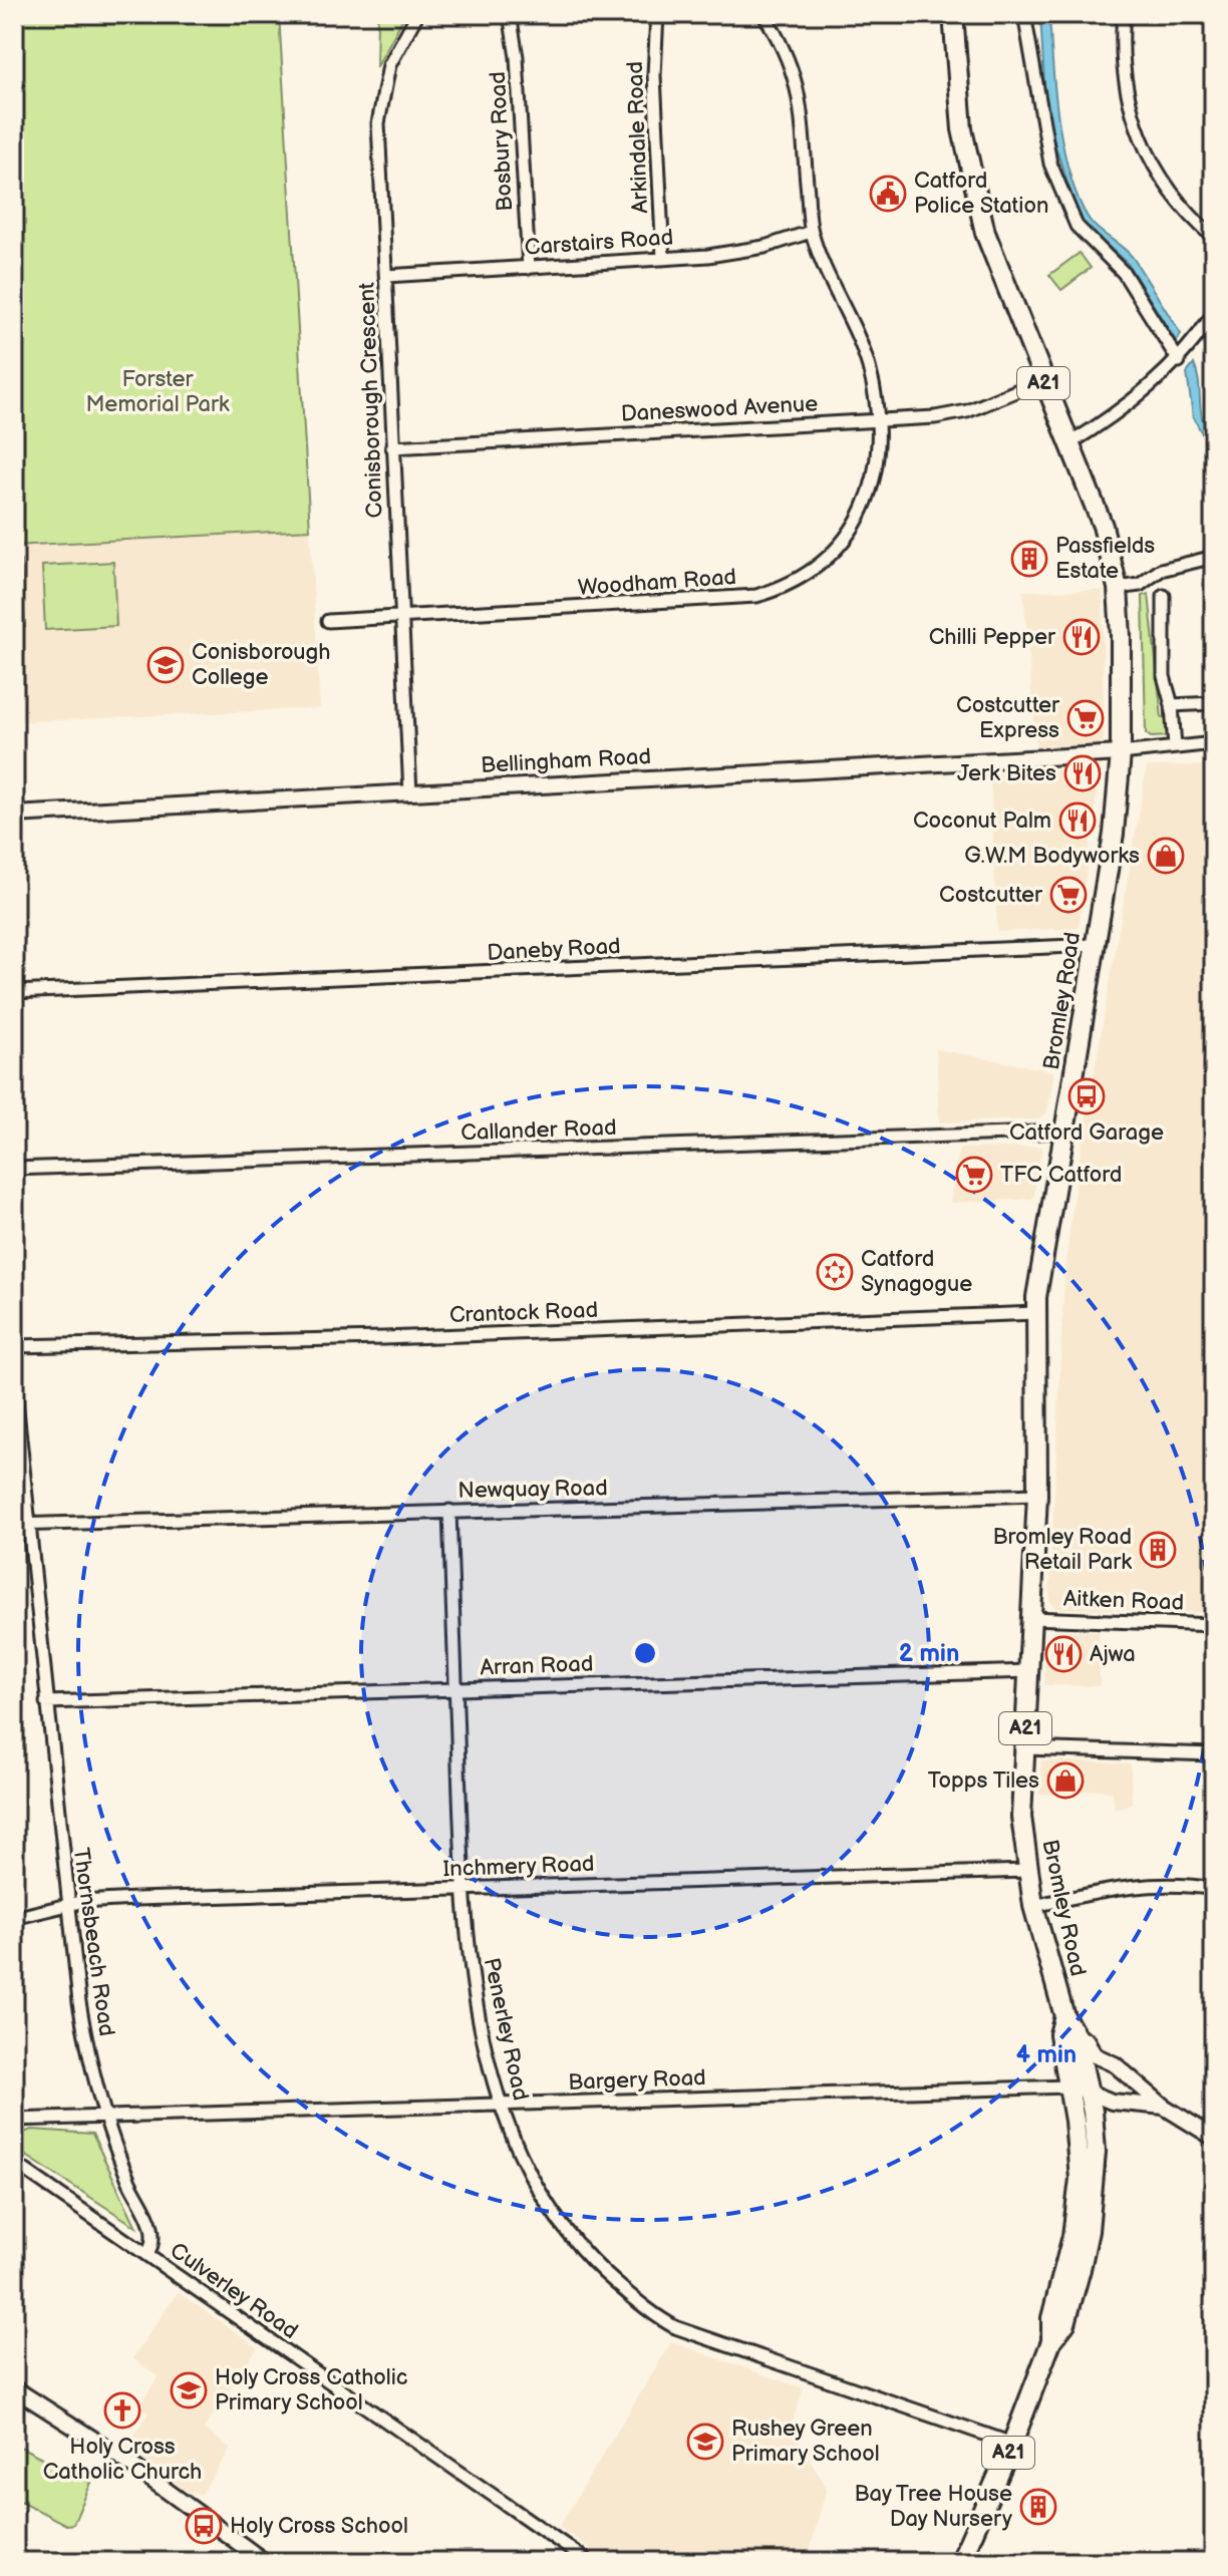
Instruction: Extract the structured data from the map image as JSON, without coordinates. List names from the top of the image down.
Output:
{
  "streets": {
    "main road": ["A21", "Bromley Road"],
    "street": [
      "Arkindale Road",
      "Bosbury Road",
      "Carstairs Road",
      "Conisborough Crescent",
      "Daneswood Avenue",
      "Woodham Road",
      "Bellingham Road",
      "Daneby Road",
      "Callander Road",
      "Crantock Road",
      "Newquay Road",
      "Aitken Road",
      "Arran Road",
      "Inchmery Road",
      "Thornsbeach Road",
      "Penerley Road",
      "Bargery Road",
      "Culverley Road"
    ]
  },
  "crossings": [
    ["Arkindale Road", "Carstairs Road"],
    ["Bosbury Road", "Carstairs Road"],
    ["Carstairs Road", "Conisborough Crescent"],
    ["Conisborough Crescent", "Daneswood Avenue"],
    ["Conisborough Crescent", "Woodham Road"],
    ["Conisborough Crescent", "Bellingham Road"],
    ["Daneswood Avenue", "Woodham Road"],
    ["Daneswood Avenue", "Bromley Road"],
    ["Bellingham Road", "Bromley Road"],
    ["Daneby Road", "Bromley Road"],
    ["Bromley Road", "Callander Road"],
    ["Bromley Road", "Crantock Road"],
    ["Bromley Road", "Newquay Road"],
    ["Bromley Road", "Aitken Road"],
    ["Bromley Road", "Arran Road"],
    ["Bromley Road", "Inchmery Road"],
    ["Bromley Road", "Penerley Road"],
    ["Bromley Road", "Bargery Road"],
    ["Newquay Road", "Thornsbeach Road"],
    ["Newquay Road", "Penerley Road"],
    ["Arran Road", "Thornsbeach Road"],
    ["Arran Road", "Penerley Road"],
    ["Inchmery Road", "Thornsbeach Road"],
    ["Inchmery Road", "Penerley Road"],
    ["Thornsbeach Road", "Bargery Road"],
    ["Thornsbeach Road", "Culverley Road"],
    ["Penerley Road", "Bargery Road"]
  ],
  "parks": ["Forster Memorial Park"],
  "places": {
    "public building": ["Catford Police Station"],
    "building": ["Passfields Estate", "Bromley Road Retail Park", "Bay Tree House Day Nursery"],
    "restaurant": [
      "Chilli Pepper",
      "Jerk Bites",
      "Coconut Palm",
      "Ajwa"
    ],
    "school or university": ["Conisborough College", "Holy Cross Catholic Primary School", "Rushey Green Primary School"],
    "supermarket": ["Costcutter Express", "Costcutter", "TFC Catford"],
    "shop": ["G.W.M Bodyworks", "Topps Tiles"],
    "bus stop": ["Catford Garage", "Holy Cross School"],
    "synagogue": ["Catford Synagogue"],
    "church": ["Holy Cross Catholic Church"]
  },
  "rings": ["2 min", "4 min"]
}
